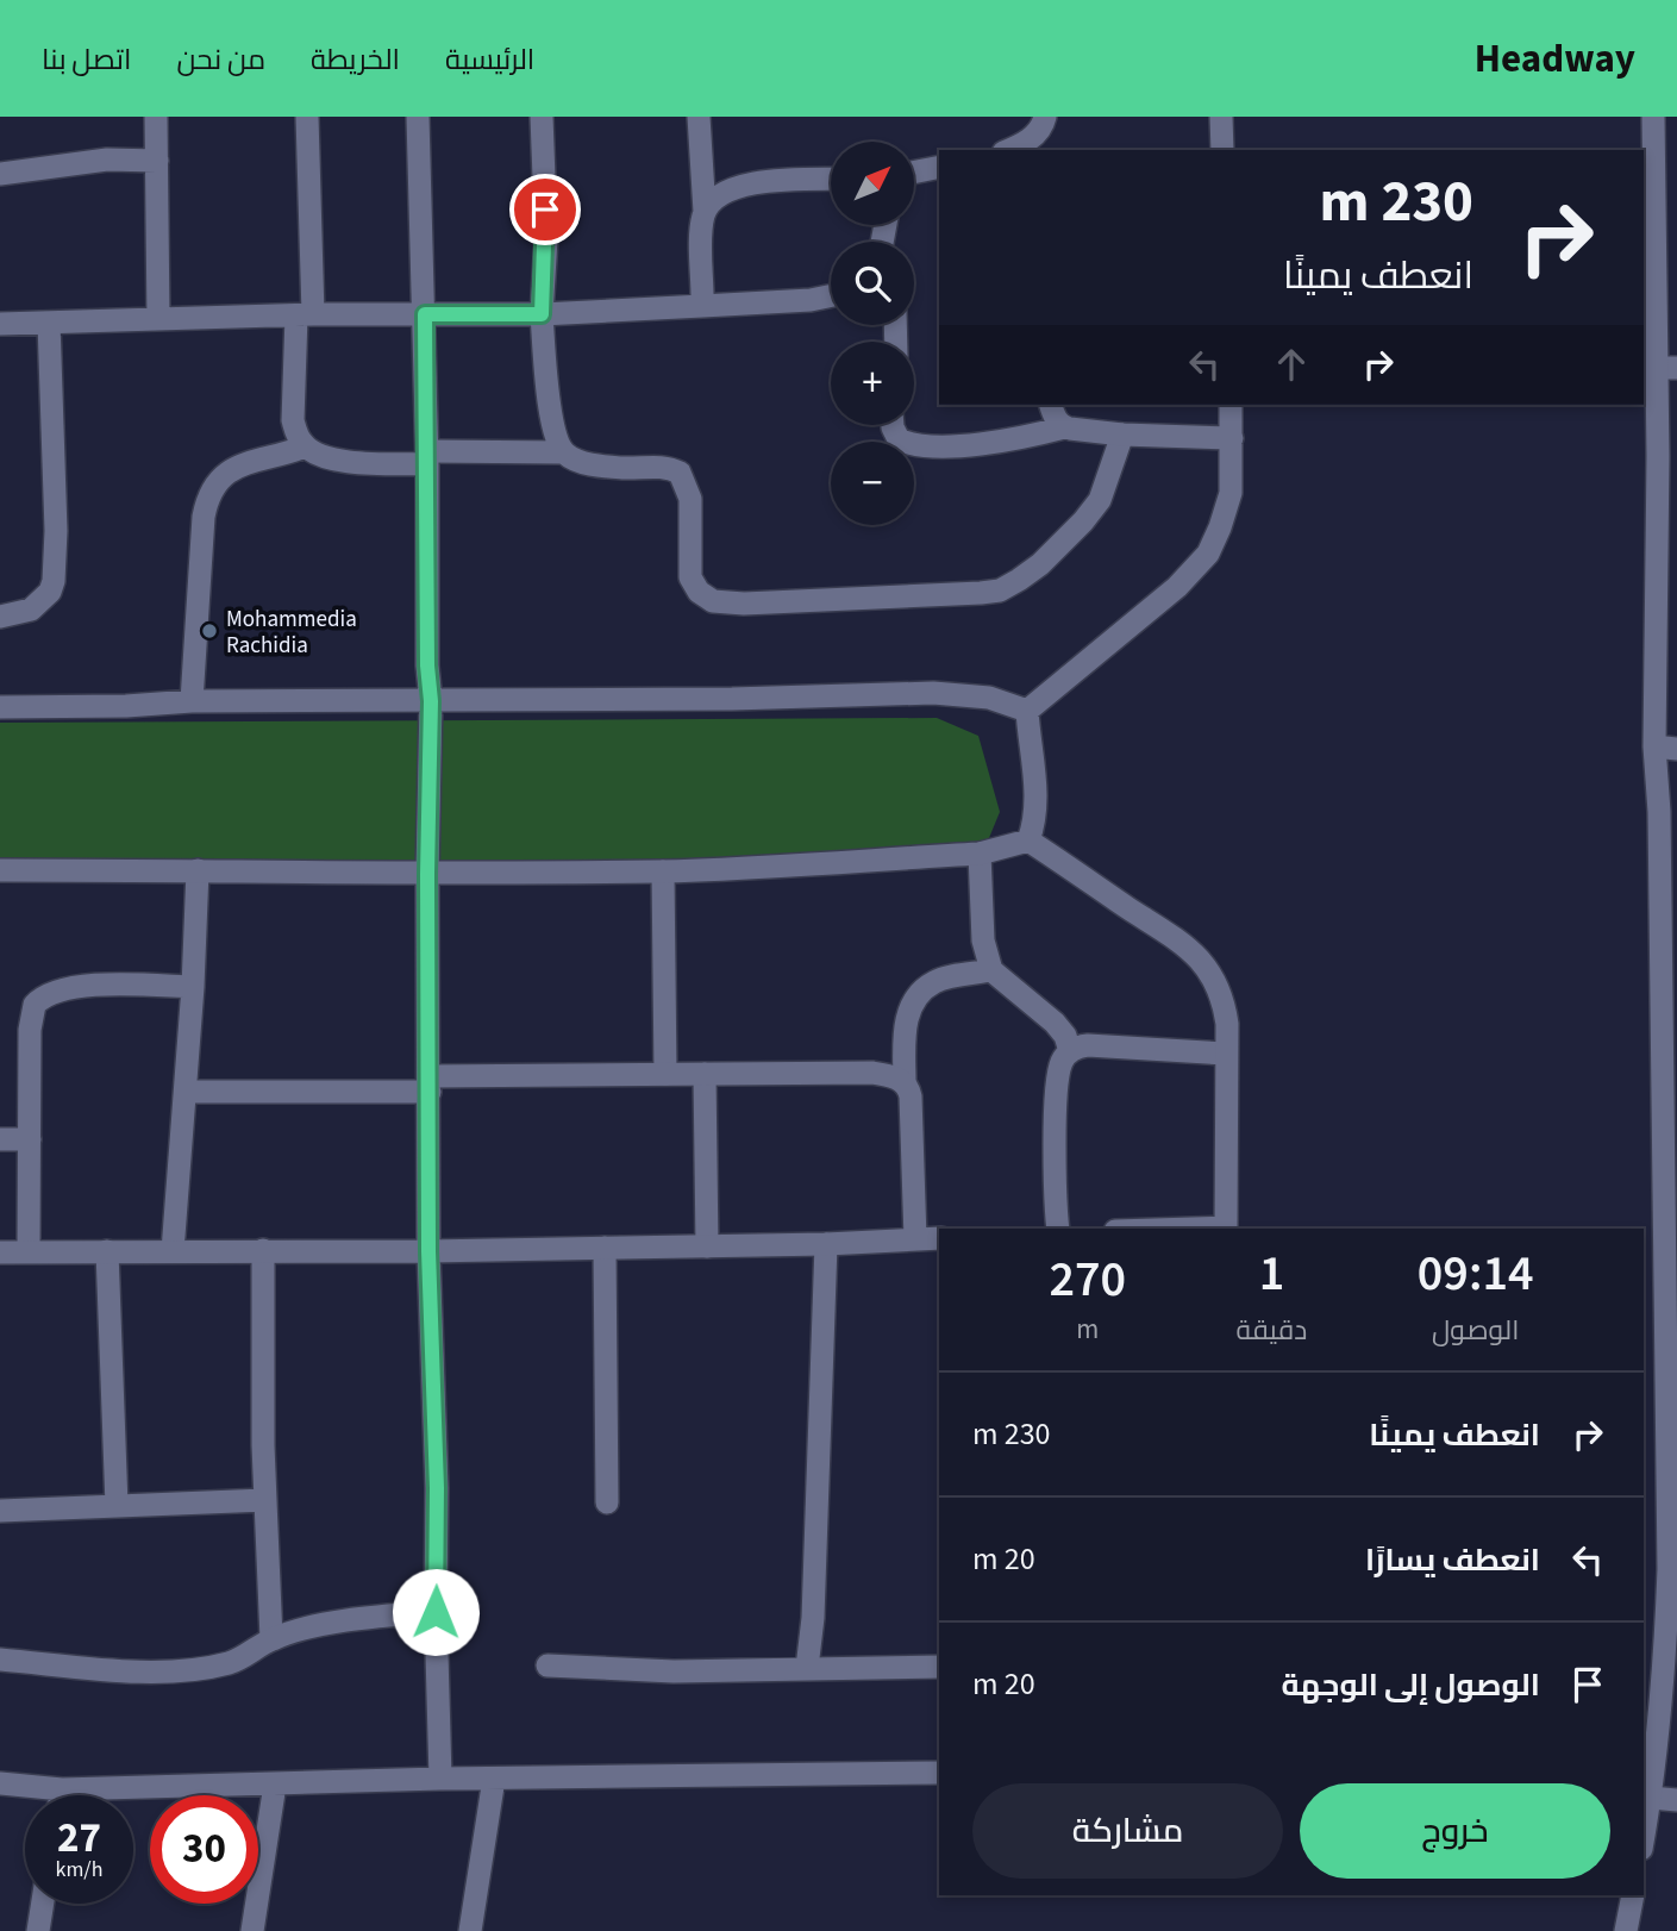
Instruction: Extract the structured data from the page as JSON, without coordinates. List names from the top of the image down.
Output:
{
  "places": ["Mohammedia Rachidia"],
  "north": "top right",
  "page": {
    "header": "Headway",
    "nav": [
      "الرئيسية",
      "الخريطة",
      "من نحن",
      "اتصل بنا"
    ],
    "map_buttons": ["+", "−"],
    "turn": ["230 m", "انعطف يمينًا"],
    "eta": [
      "09:14",
      "الوصول",
      "1",
      "دقيقة",
      "270",
      "m"
    ],
    "list": [
      {
        "name": "انعطف يمينًا",
        "value": "230 m"
      },
      {
        "name": "انعطف يسارًا",
        "value": "20 m"
      },
      {
        "name": "الوصول إلى الوجهة",
        "value": "20 m"
      }
    ],
    "buttons": ["خروج", "مشاركة"],
    "speed": "27 km/h",
    "limit": "30"
  }
}
